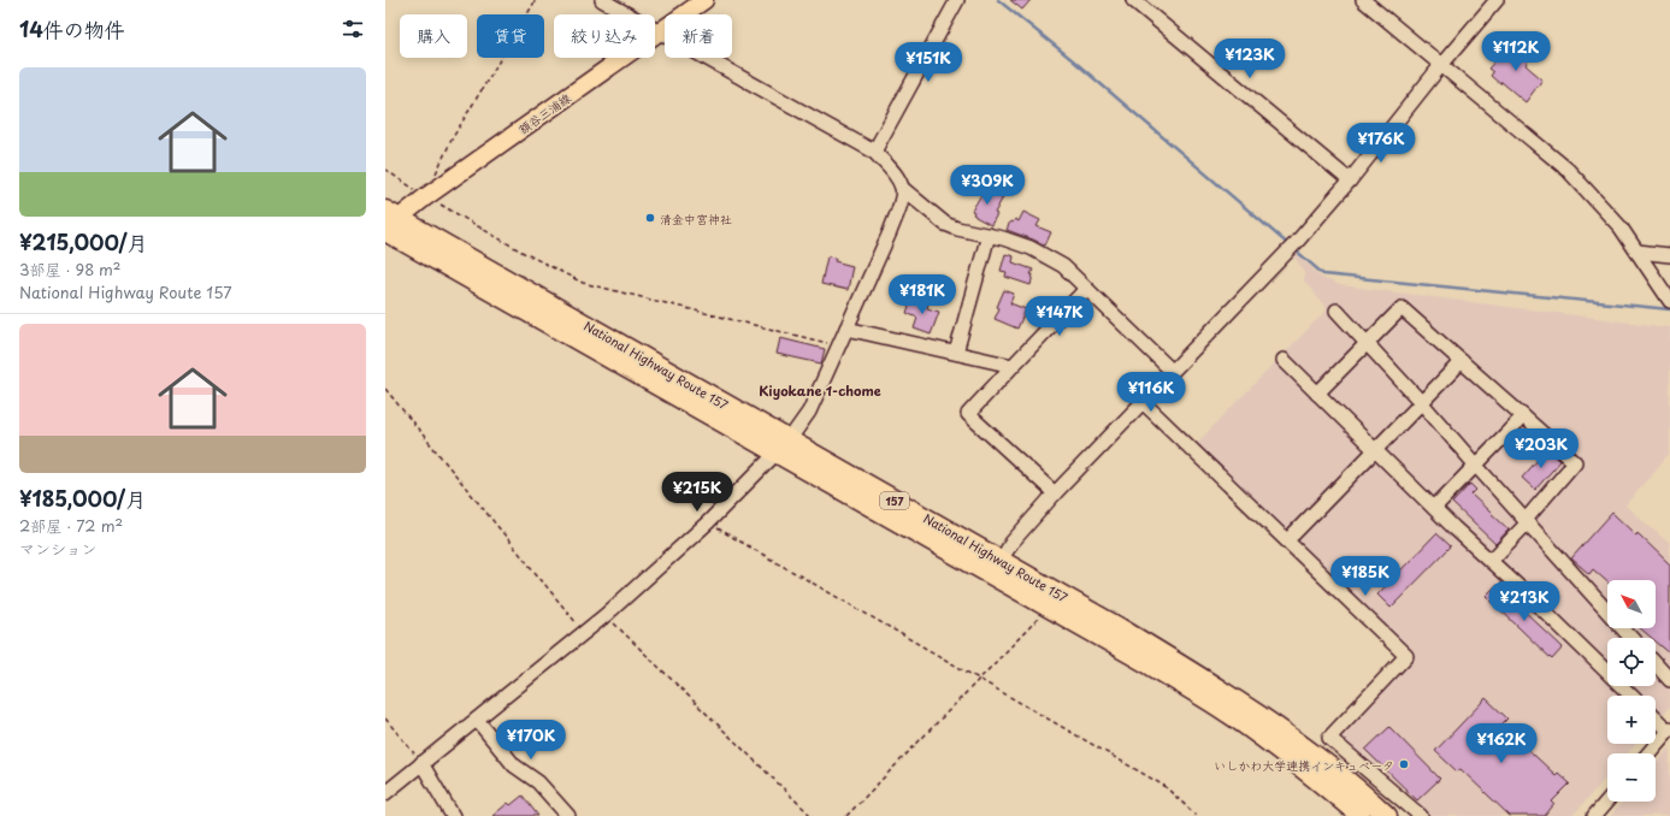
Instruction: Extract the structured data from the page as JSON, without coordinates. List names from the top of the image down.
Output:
{
  "streets": {
    "highway": ["National Highway Route 157", "157"],
    "main road": ["額谷三浦線"]
  },
  "crossings": [
    ["額谷三浦線", "National Highway Route 157"]
  ],
  "districts": ["Kiyokane 1-chome"],
  "places": ["清金中宮神社", "いしかわ大学連携インキュベータ"],
  "north": "top left",
  "page": {
    "heading": "14件の物件",
    "chip": [
      "購入",
      "賃貸",
      "絞り込み",
      "新着"
    ],
    "price": [
      "¥112K",
      "¥123K",
      "¥151K",
      "¥176K",
      "¥309K",
      "¥181K",
      "¥147K",
      "¥116K",
      "¥203K",
      "¥215K",
      "¥185K",
      "¥213K",
      "¥170K",
      "¥162K"
    ],
    "list": [
      {
        "name": "¥215,000/月",
        "note": "3部屋 · 98 m² · National Highway Route 157"
      },
      {
        "name": "¥185,000/月",
        "note": "2部屋 · 72 m² · マンション"
      }
    ],
    "map_buttons": ["+", "−"]
  }
}
